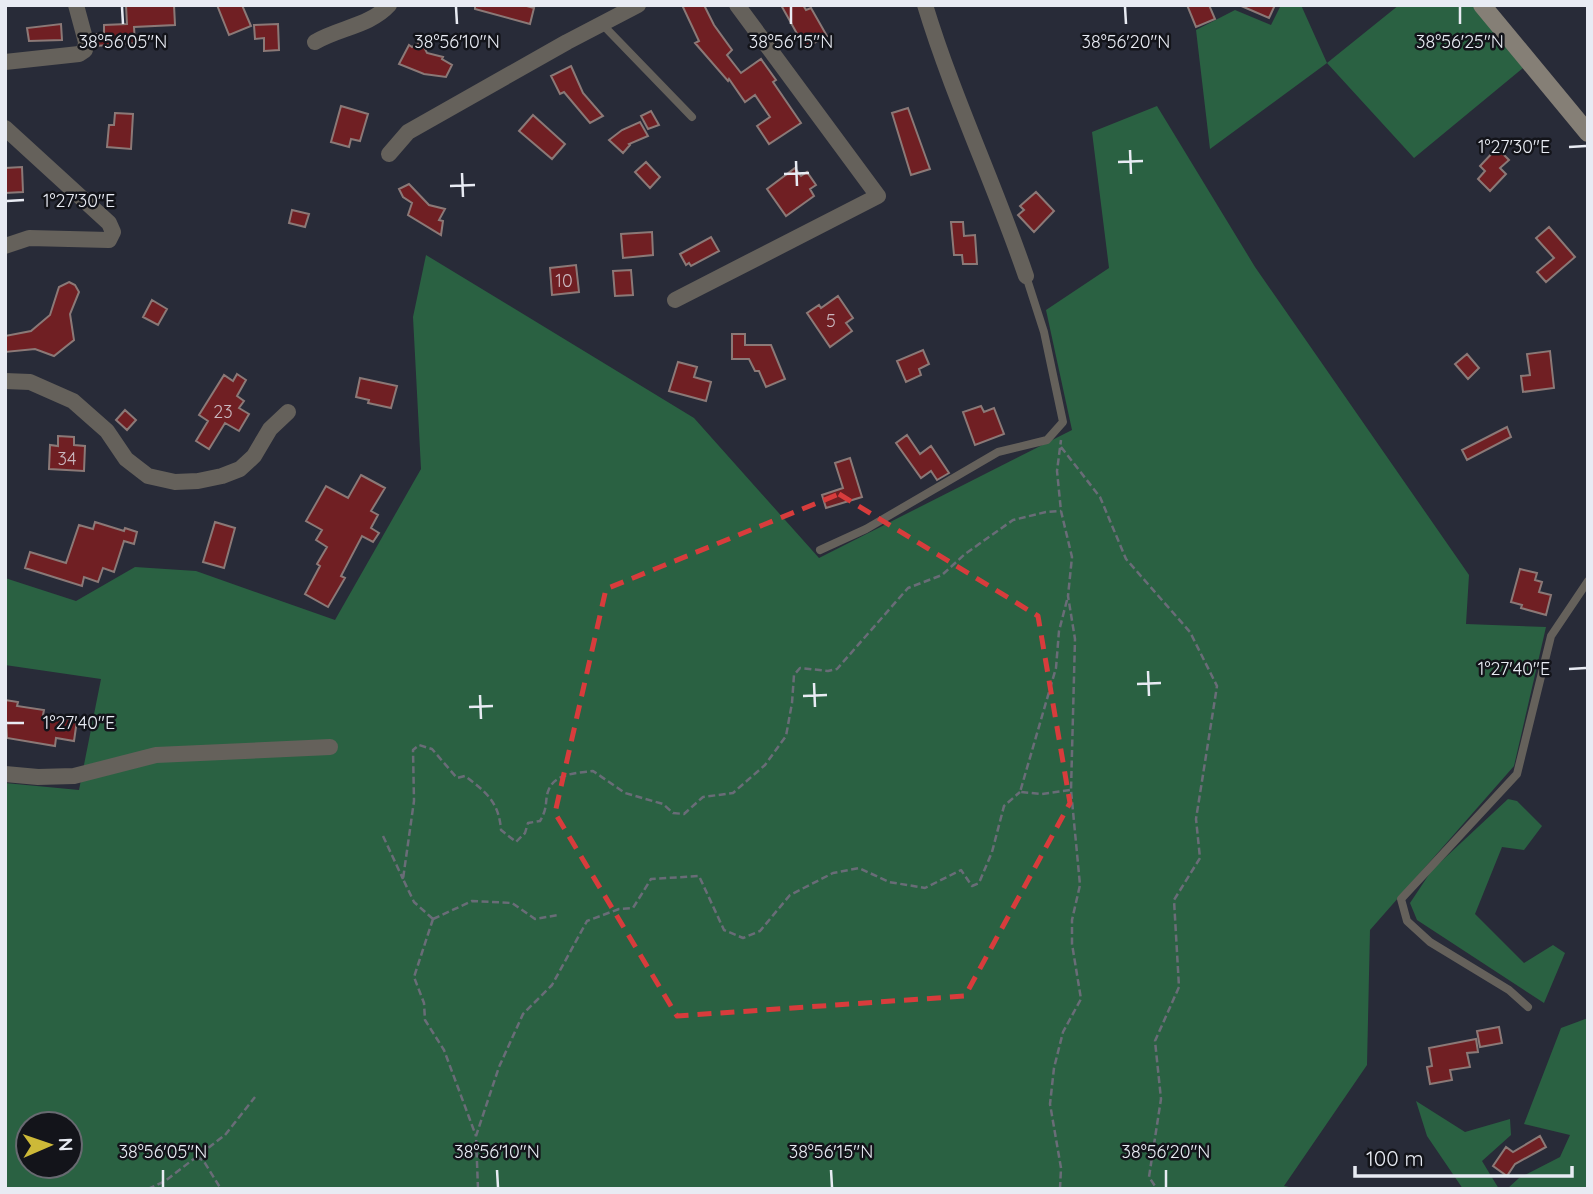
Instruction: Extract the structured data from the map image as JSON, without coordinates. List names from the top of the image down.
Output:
{
  "house_numbers": [
    "10",
    "5",
    "23",
    "34"
  ],
  "scale_bar": "100 m",
  "north": "right",
  "coordinates": [
    "38°56'05\"N",
    "38°56'10\"N",
    "38°56'15\"N",
    "38°56'20\"N",
    "38°56'25\"N",
    "1°27'30\"E",
    "1°27'40\"E"
  ]
}
